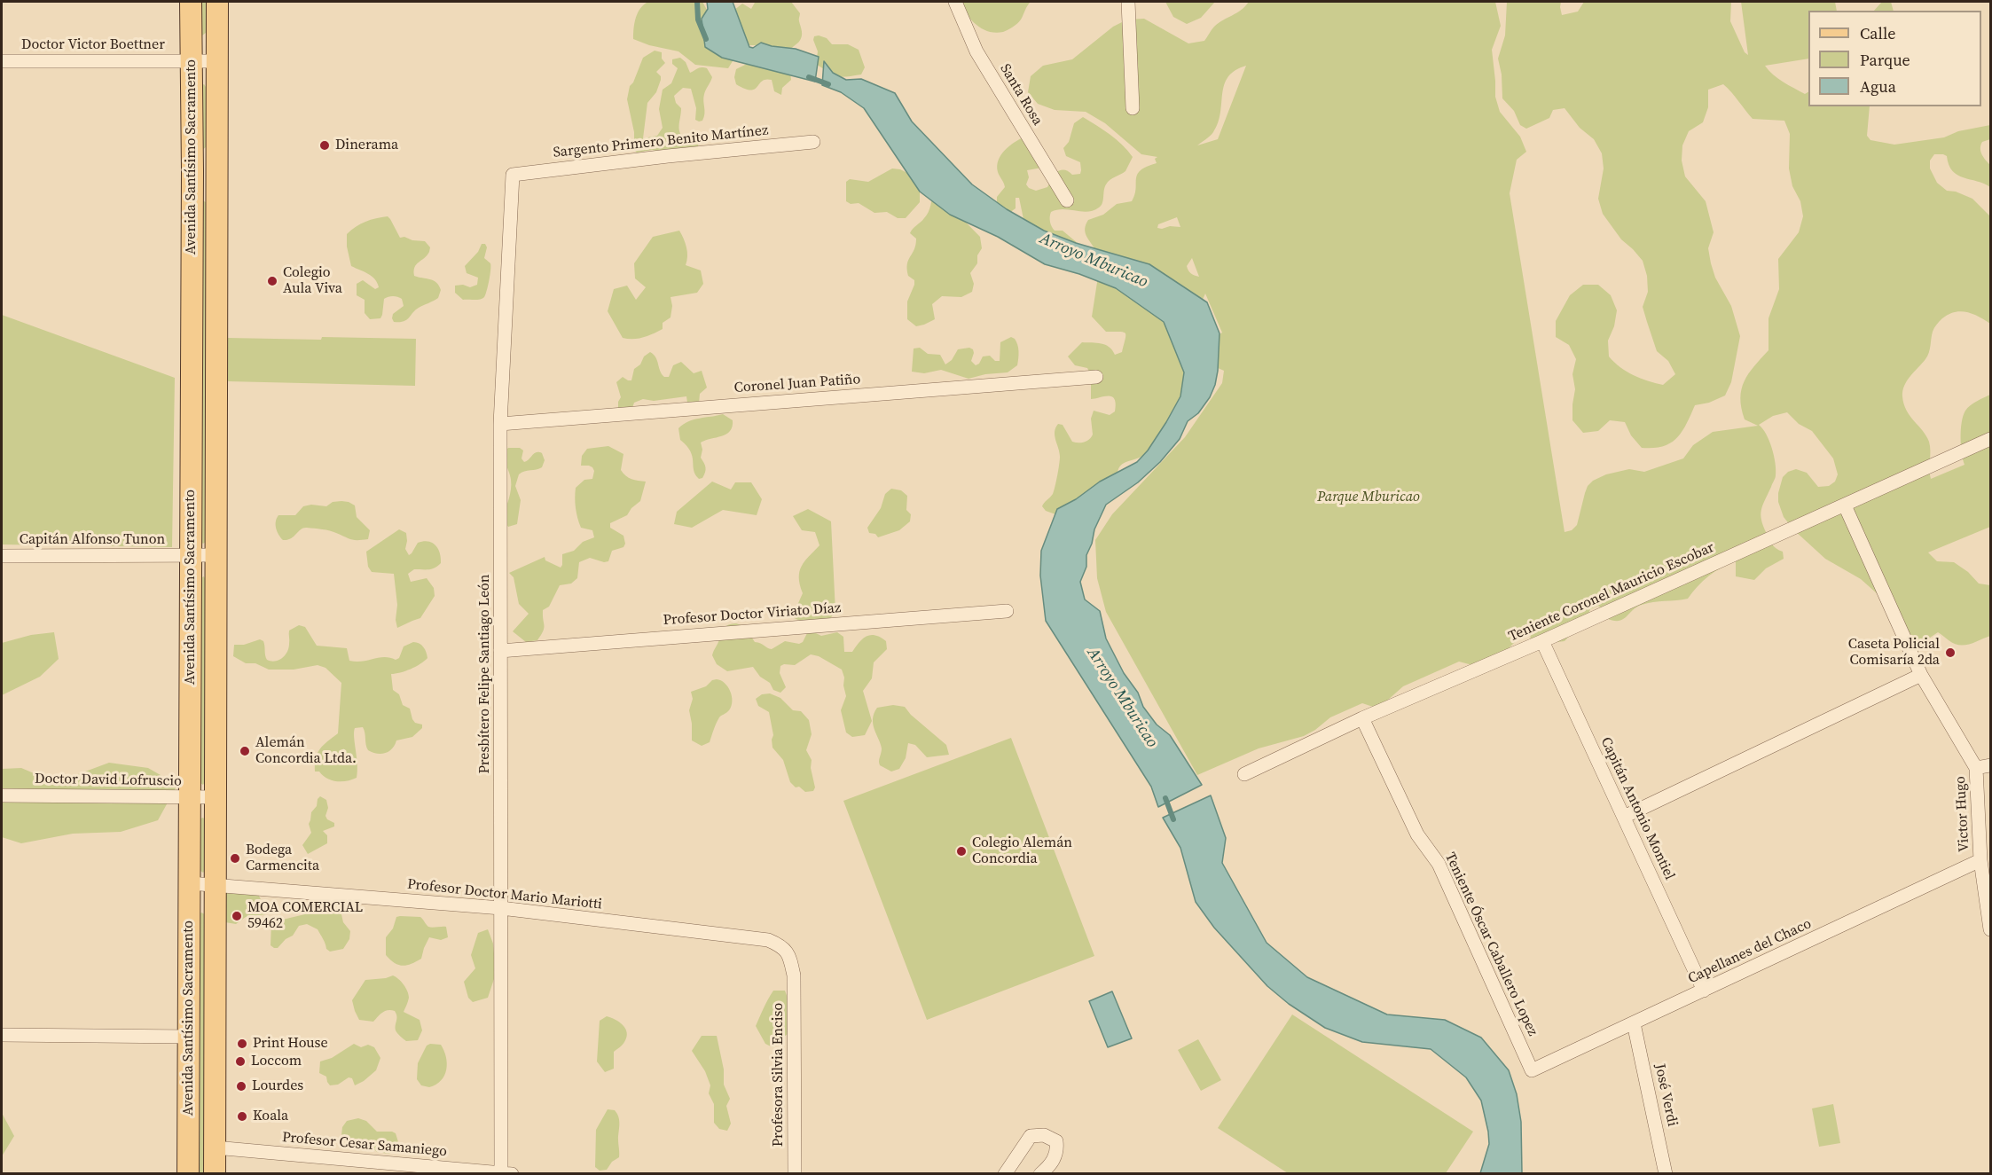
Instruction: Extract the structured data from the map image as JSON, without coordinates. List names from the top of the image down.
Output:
{
  "streets": {
    "main road": ["Avenida Santísimo Sacramento"],
    "street": [
      "Doctor Victor Boettner",
      "Santa Rosa",
      "Sargento Primero Benito Martínez",
      "Coronel Juan Patiño",
      "Capitán Alfonso Tunon",
      "Teniente Coronel Mauricio Escobar",
      "Profesor Doctor Viriato Díaz",
      "Presbítero Felipe Santiago León",
      "Doctor David Lofruscio",
      "Capitán Antonio Montiel",
      "Victor Hugo",
      "Profesor Doctor Mario Mariotti",
      "Teniente Óscar Caballero Lopez",
      "Capellanes del Chaco",
      "Profesora Silvia Enciso",
      "José Verdi",
      "Profesor Cesar Samaniego"
    ]
  },
  "crossings": [
    ["Doctor Victor Boettner", "Avenida Santísimo Sacramento"],
    ["Sargento Primero Benito Martínez", "Presbítero Felipe Santiago León"],
    ["Avenida Santísimo Sacramento", "Capitán Alfonso Tunon"],
    ["Avenida Santísimo Sacramento", "Doctor David Lofruscio"],
    ["Avenida Santísimo Sacramento", "Profesor Doctor Mario Mariotti"],
    ["Avenida Santísimo Sacramento", "Profesor Cesar Samaniego"],
    ["Coronel Juan Patiño", "Presbítero Felipe Santiago León"],
    ["Teniente Coronel Mauricio Escobar", "Capitán Antonio Montiel"],
    ["Teniente Coronel Mauricio Escobar", "Victor Hugo"],
    ["Teniente Coronel Mauricio Escobar", "Teniente Óscar Caballero Lopez"],
    ["Profesor Doctor Viriato Díaz", "Presbítero Felipe Santiago León"],
    ["Presbítero Felipe Santiago León", "Profesor Doctor Mario Mariotti"],
    ["Presbítero Felipe Santiago León", "Profesor Cesar Samaniego"],
    ["Capitán Antonio Montiel", "Capellanes del Chaco"],
    ["Victor Hugo", "Capellanes del Chaco"],
    ["Profesor Doctor Mario Mariotti", "Profesora Silvia Enciso"],
    ["Teniente Óscar Caballero Lopez", "Capellanes del Chaco"],
    ["Capellanes del Chaco", "José Verdi"]
  ],
  "water": ["Arroyo Mburicao"],
  "parks": ["Parque Mburicao"],
  "places": [
    "Dinerama",
    "Colegio Aula Viva",
    "Caseta Policial Comisaría 2da",
    "Alemán Concordia Ltda.",
    "Colegio Alemán Concordia",
    "Bodega Carmencita",
    "MOA COMERCIAL 59462",
    "Print House",
    "Loccom",
    "Lourdes",
    "Koala"
  ],
  "legend": ["Calle", "Parque", "Agua"]
}
